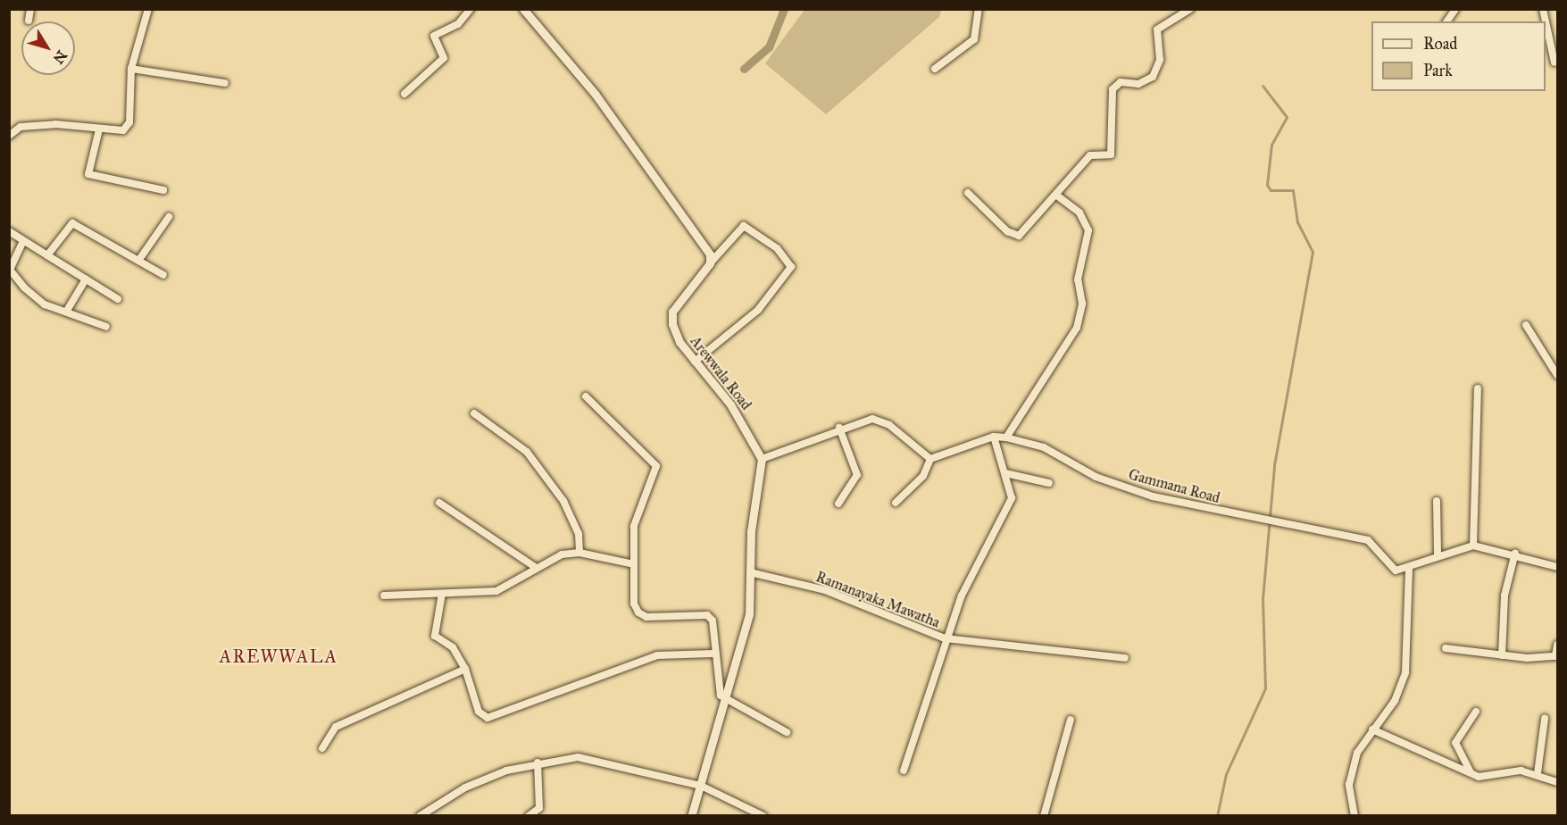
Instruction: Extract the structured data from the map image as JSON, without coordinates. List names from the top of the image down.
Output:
{
  "streets": {
    "street": ["Arewwala Road", "Gammana Road", "Ramanayaka Mawatha"]
  },
  "districts": ["AREWWALA"],
  "legend": ["Road", "Park"],
  "north": "bottom right"
}
